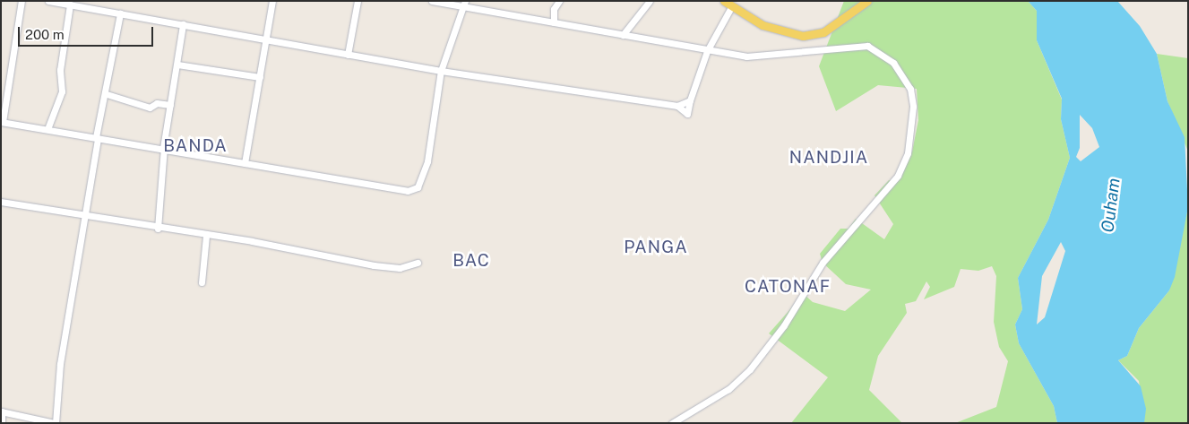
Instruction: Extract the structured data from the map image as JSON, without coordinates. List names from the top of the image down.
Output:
{
  "districts": [
    "BANDA",
    "NANDJIA",
    "PANGA",
    "BAC",
    "CATONAF"
  ],
  "water": ["Ouham"],
  "scale_bar": "200 m"
}
